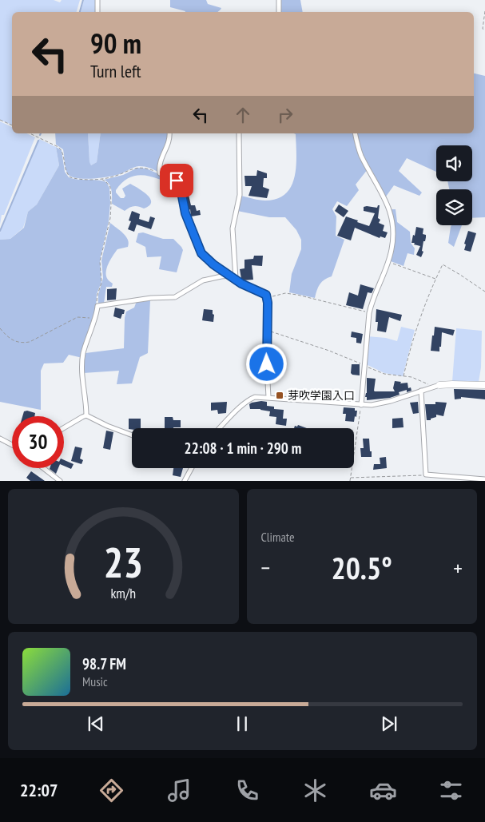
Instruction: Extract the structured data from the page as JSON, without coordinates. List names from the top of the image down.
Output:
{
  "places": {
    "transit": ["芽吹学園入口"]
  },
  "page": {
    "turn": ["90 m", "Turn left"],
    "limit": "30",
    "trip": "22:08 · 1 min · 290 m",
    "tile": "Climate",
    "heat": ["−", "20.5°", "+"],
    "song": ["98.7 FM", "Music"],
    "tabs": "22:07",
    "gauge": ["23", "km/h"]
  }
}
